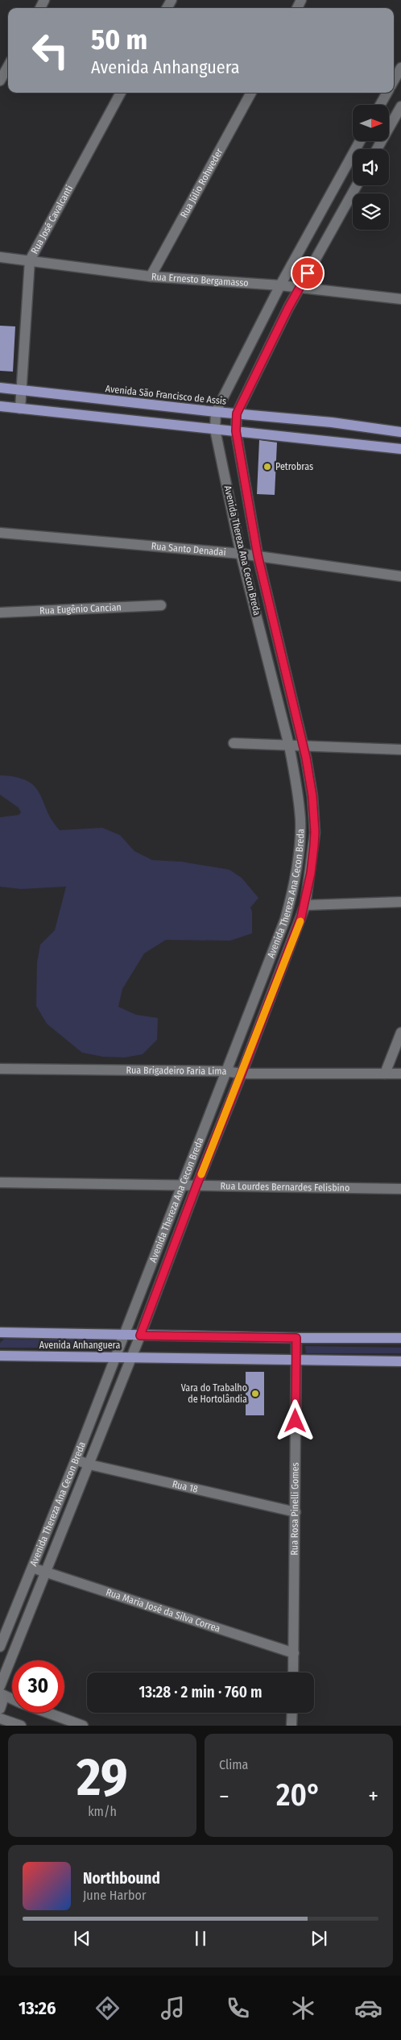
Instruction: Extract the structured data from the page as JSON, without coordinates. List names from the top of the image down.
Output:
{
  "streets": {
    "main road": ["Avenida São Francisco de Assis", "Avenida Anhanguera"],
    "street": [
      "Rua Júlio Rohweder",
      "Rua José Cavalcanti",
      "Rua Ernesto Bergamasso",
      "Rua Santo Denadai",
      "Avenida Thereza Ana Cecon Breda",
      "Rua Eugênio Cancian",
      "Rua Brigadeiro Faria Lima",
      "Rua Lourdes Bernardes Felisbino",
      "Rua 18",
      "Rua Rosa Pinelli Gomes",
      "Rua Maria José da Silva Correa"
    ]
  },
  "crossings": [
    ["Rua Júlio Rohweder", "Rua Ernesto Bergamasso"],
    ["Rua José Cavalcanti", "Rua Ernesto Bergamasso"],
    ["Rua José Cavalcanti", "Avenida São Francisco de Assis"],
    ["Rua Ernesto Bergamasso", "Avenida Thereza Ana Cecon Breda"],
    ["Avenida São Francisco de Assis", "Avenida Thereza Ana Cecon Breda"],
    ["Rua Santo Denadai", "Avenida Thereza Ana Cecon Breda"],
    ["Avenida Thereza Ana Cecon Breda", "Rua Brigadeiro Faria Lima"],
    ["Avenida Thereza Ana Cecon Breda", "Rua Lourdes Bernardes Felisbino"],
    ["Avenida Thereza Ana Cecon Breda", "Avenida Anhanguera"],
    ["Avenida Thereza Ana Cecon Breda", "Rua 18"],
    ["Avenida Thereza Ana Cecon Breda", "Rua Maria José da Silva Correa"],
    ["Avenida Anhanguera", "Rua Rosa Pinelli Gomes"],
    ["Rua 18", "Rua Rosa Pinelli Gomes"],
    ["Rua Rosa Pinelli Gomes", "Rua Maria José da Silva Correa"]
  ],
  "places": ["Petrobras", "Vara do Trabalho de Hortolândia"],
  "north": "right",
  "page": {
    "turn": ["50 m", "Avenida Anhanguera"],
    "limit": "30",
    "trip": "13:28 · 2 min · 760 m",
    "tile": [
      ["29", "km/h"],
      "Clima"
    ],
    "heat": ["−", "20°", "+"],
    "song": ["Northbound", "June Harbor"],
    "tabs": "13:26"
  }
}
